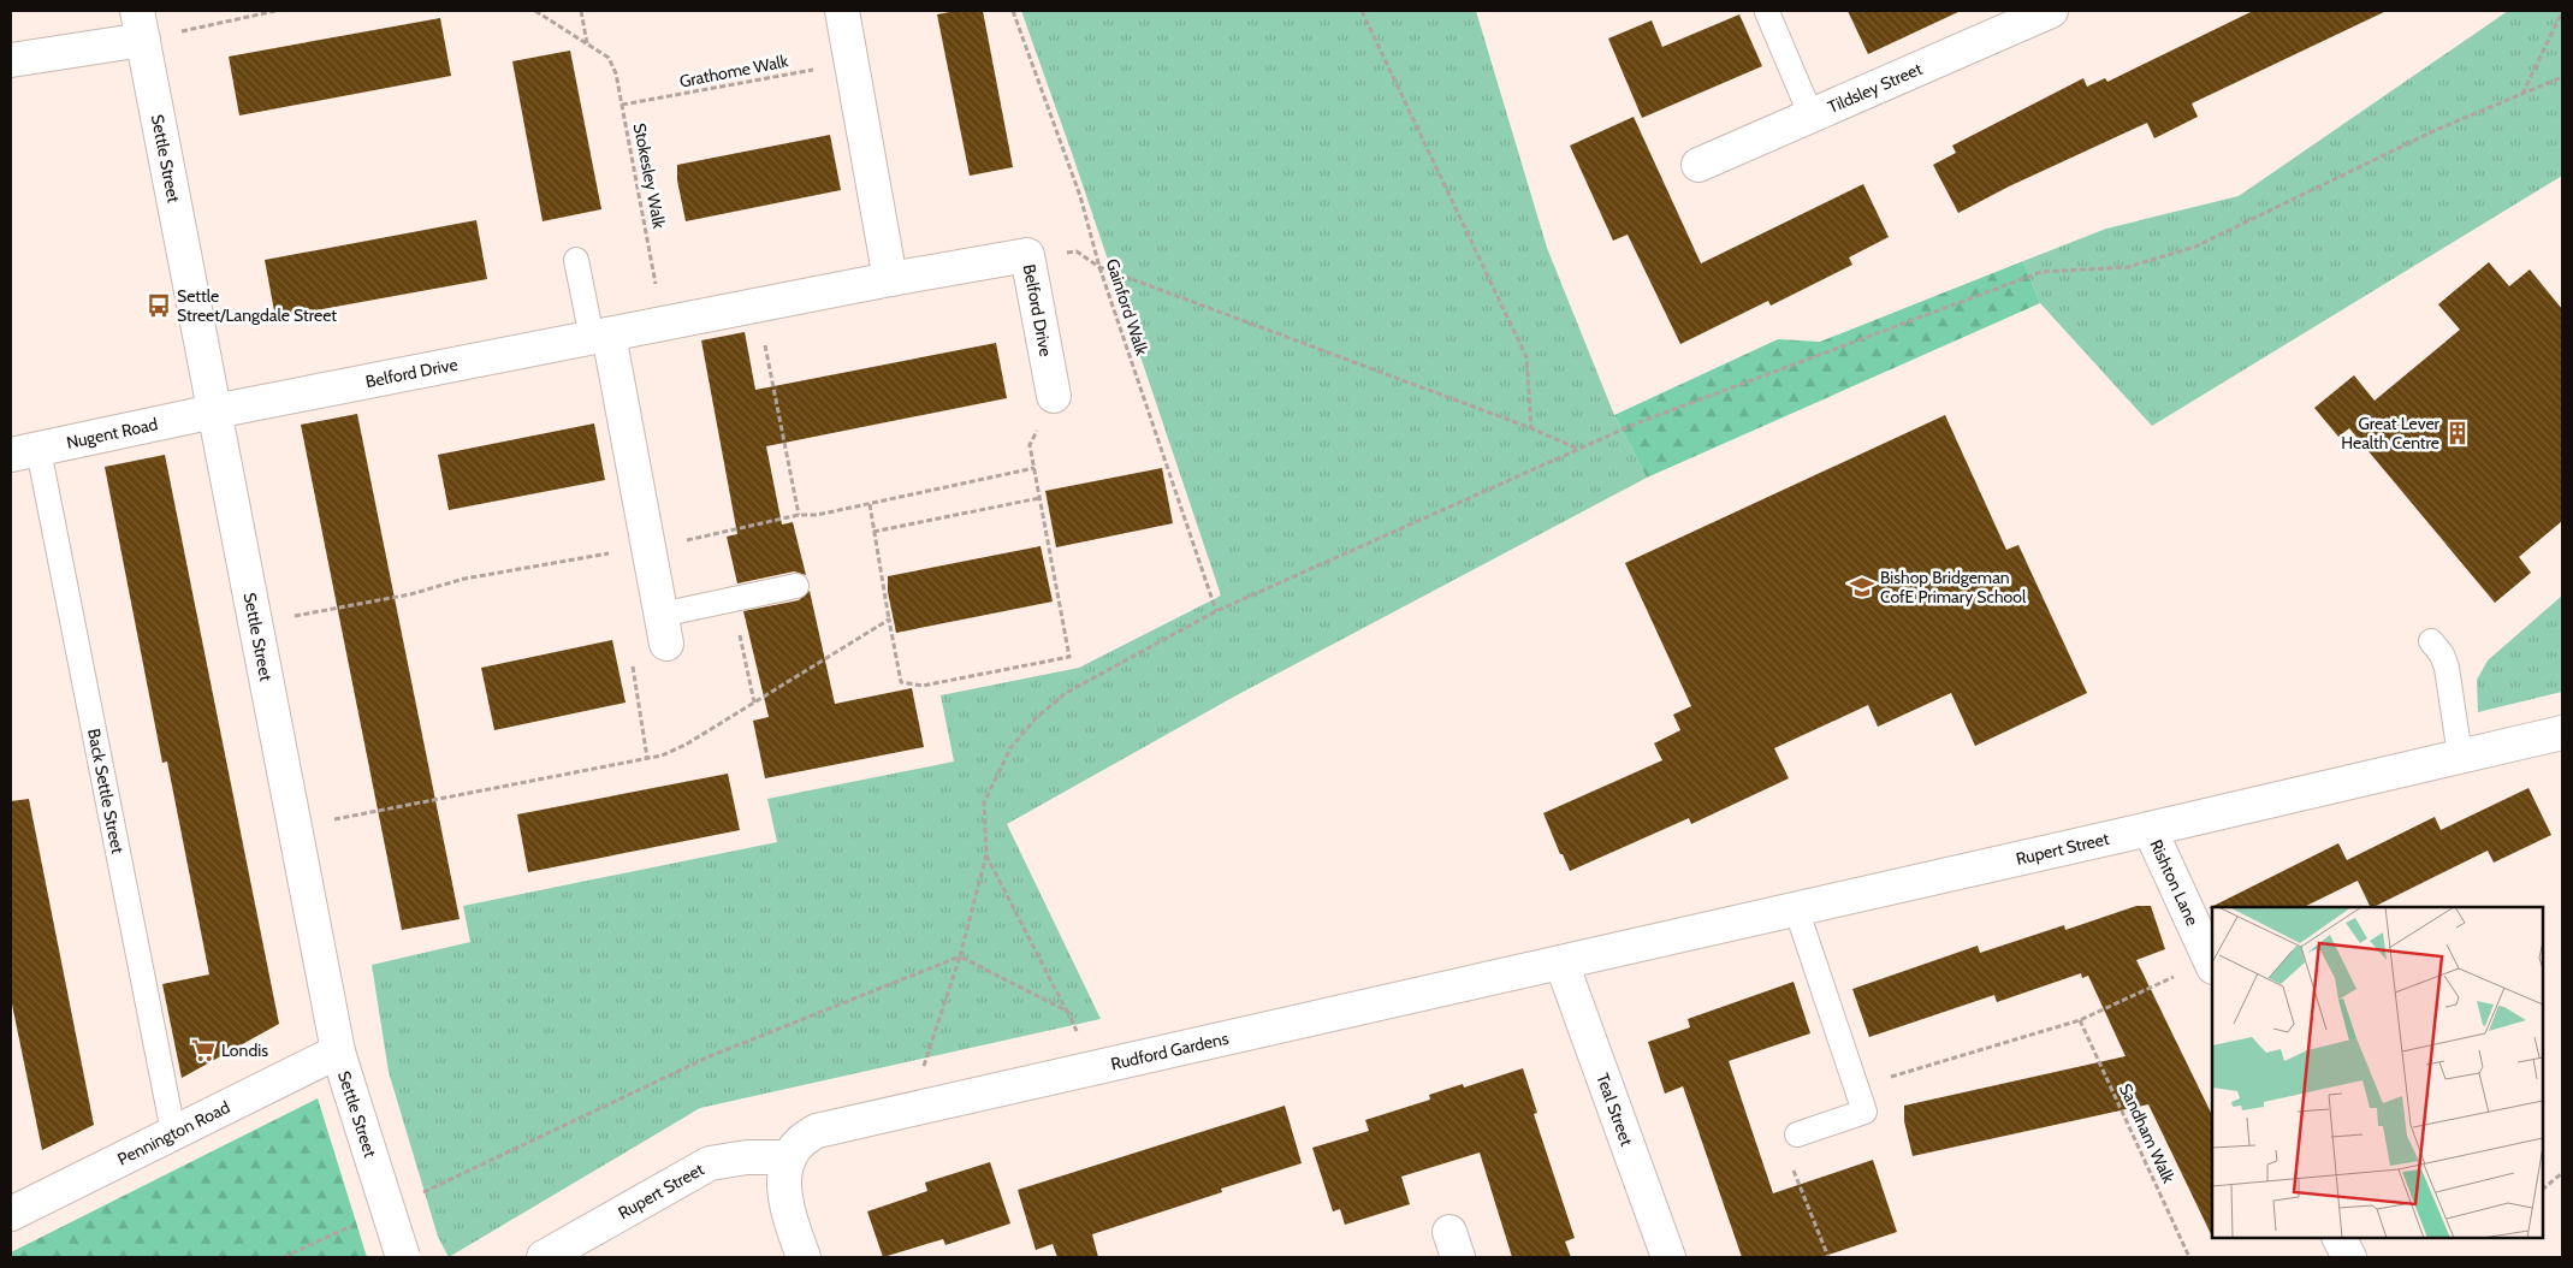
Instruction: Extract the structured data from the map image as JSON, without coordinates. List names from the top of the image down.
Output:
{
  "streets": {
    "street": [
      "Tildsley Street",
      "Settle Street",
      "Belford Drive",
      "Nugent Road",
      "Rupert Street",
      "Rishton Lane",
      "Rudford Gardens",
      "Teal Street",
      "Pennington Road"
    ],
    "lane": ["Back Settle Street"],
    "path": [
      "Grathome Walk",
      "Stokesley Walk",
      "Gainford Walk",
      "Sandham Walk"
    ]
  },
  "crossings": [
    ["Grathome Walk", "Stokesley Walk"],
    ["Settle Street", "Belford Drive"],
    ["Settle Street", "Nugent Road"],
    ["Settle Street", "Pennington Road"],
    ["Stokesley Walk", "Belford Drive"],
    ["Belford Drive", "Nugent Road"],
    ["Nugent Road", "Back Settle Street"],
    ["Back Settle Street", "Pennington Road"],
    ["Rupert Street", "Rishton Lane"],
    ["Rupert Street", "Rudford Gardens"],
    ["Rupert Street", "Teal Street"],
    ["Rudford Gardens", "Teal Street"]
  ],
  "places": {
    "bus stop": ["Settle Street/Langdale Street"],
    "building": ["Great Lever Health Centre"],
    "school or university": ["Bishop Bridgeman CofE Primary School"],
    "supermarket": ["Londis"]
  }
}
